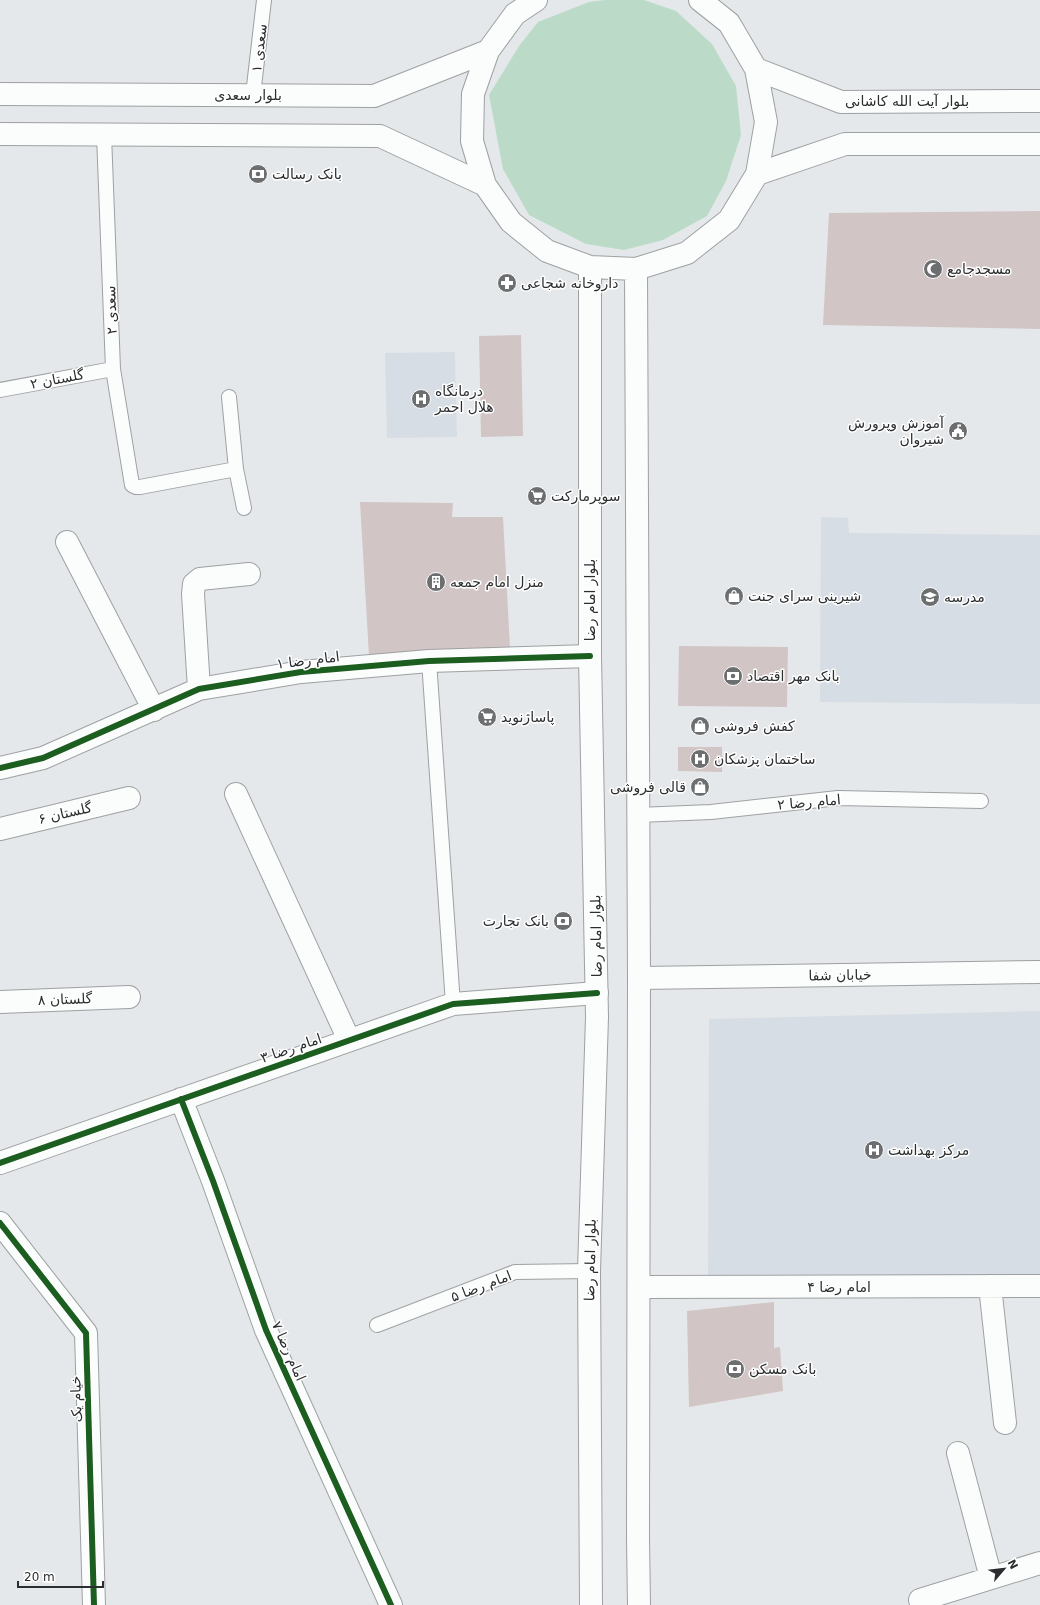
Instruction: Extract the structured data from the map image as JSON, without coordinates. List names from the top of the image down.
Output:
{
  "streets": {
    "street": [
      "بلوار سعدی",
      "بلوار آیت الله کاشانی",
      "بلوار امام رضا",
      "امام رضا ۱",
      "گلستان ۶",
      "خیابان شفا",
      "گلستان ۸",
      "امام رضا ۳",
      "امام رضا ۴",
      "امام رضا ۷",
      "خیام یک"
    ],
    "lane": [
      "سعدی ۱",
      "سعدی ۲",
      "گلستان ۲",
      "امام رضا ۲",
      "امام رضا ۵"
    ]
  },
  "crossings": [
    ["سعدی ۱", "بلوار سعدی"],
    ["سعدی ۲", "گلستان ۲"],
    ["بلوار امام رضا", "امام رضا ۱"],
    ["بلوار امام رضا", "امام رضا ۳"],
    ["بلوار امام رضا", "امام رضا ۵"],
    ["امام رضا ۳", "امام رضا ۷"]
  ],
  "places": {
    "bank": [
      "بانک رسالت",
      "بانک مهر اقتصاد",
      "بانک تجارت",
      "بانک مسکن"
    ],
    "mosque": ["مسجدجامع"],
    "pharmacy": ["داروخانه شجاعی"],
    "hospital": ["درمانگاه هلال احمر", "ساختمان پزشکان", "مرکز بهداشت"],
    "public building": ["آموزش وپرورش شیروان"],
    "supermarket": ["سوپرمارکت", "پاساژنوید"],
    "building": ["منزل امام جمعه"],
    "shop": ["شیرینی سرای جنت", "کفش فروشی", "قالی فروشی"],
    "school or university": ["مدرسه"]
  },
  "scale_bar": "20 m",
  "north": "top right"
}
